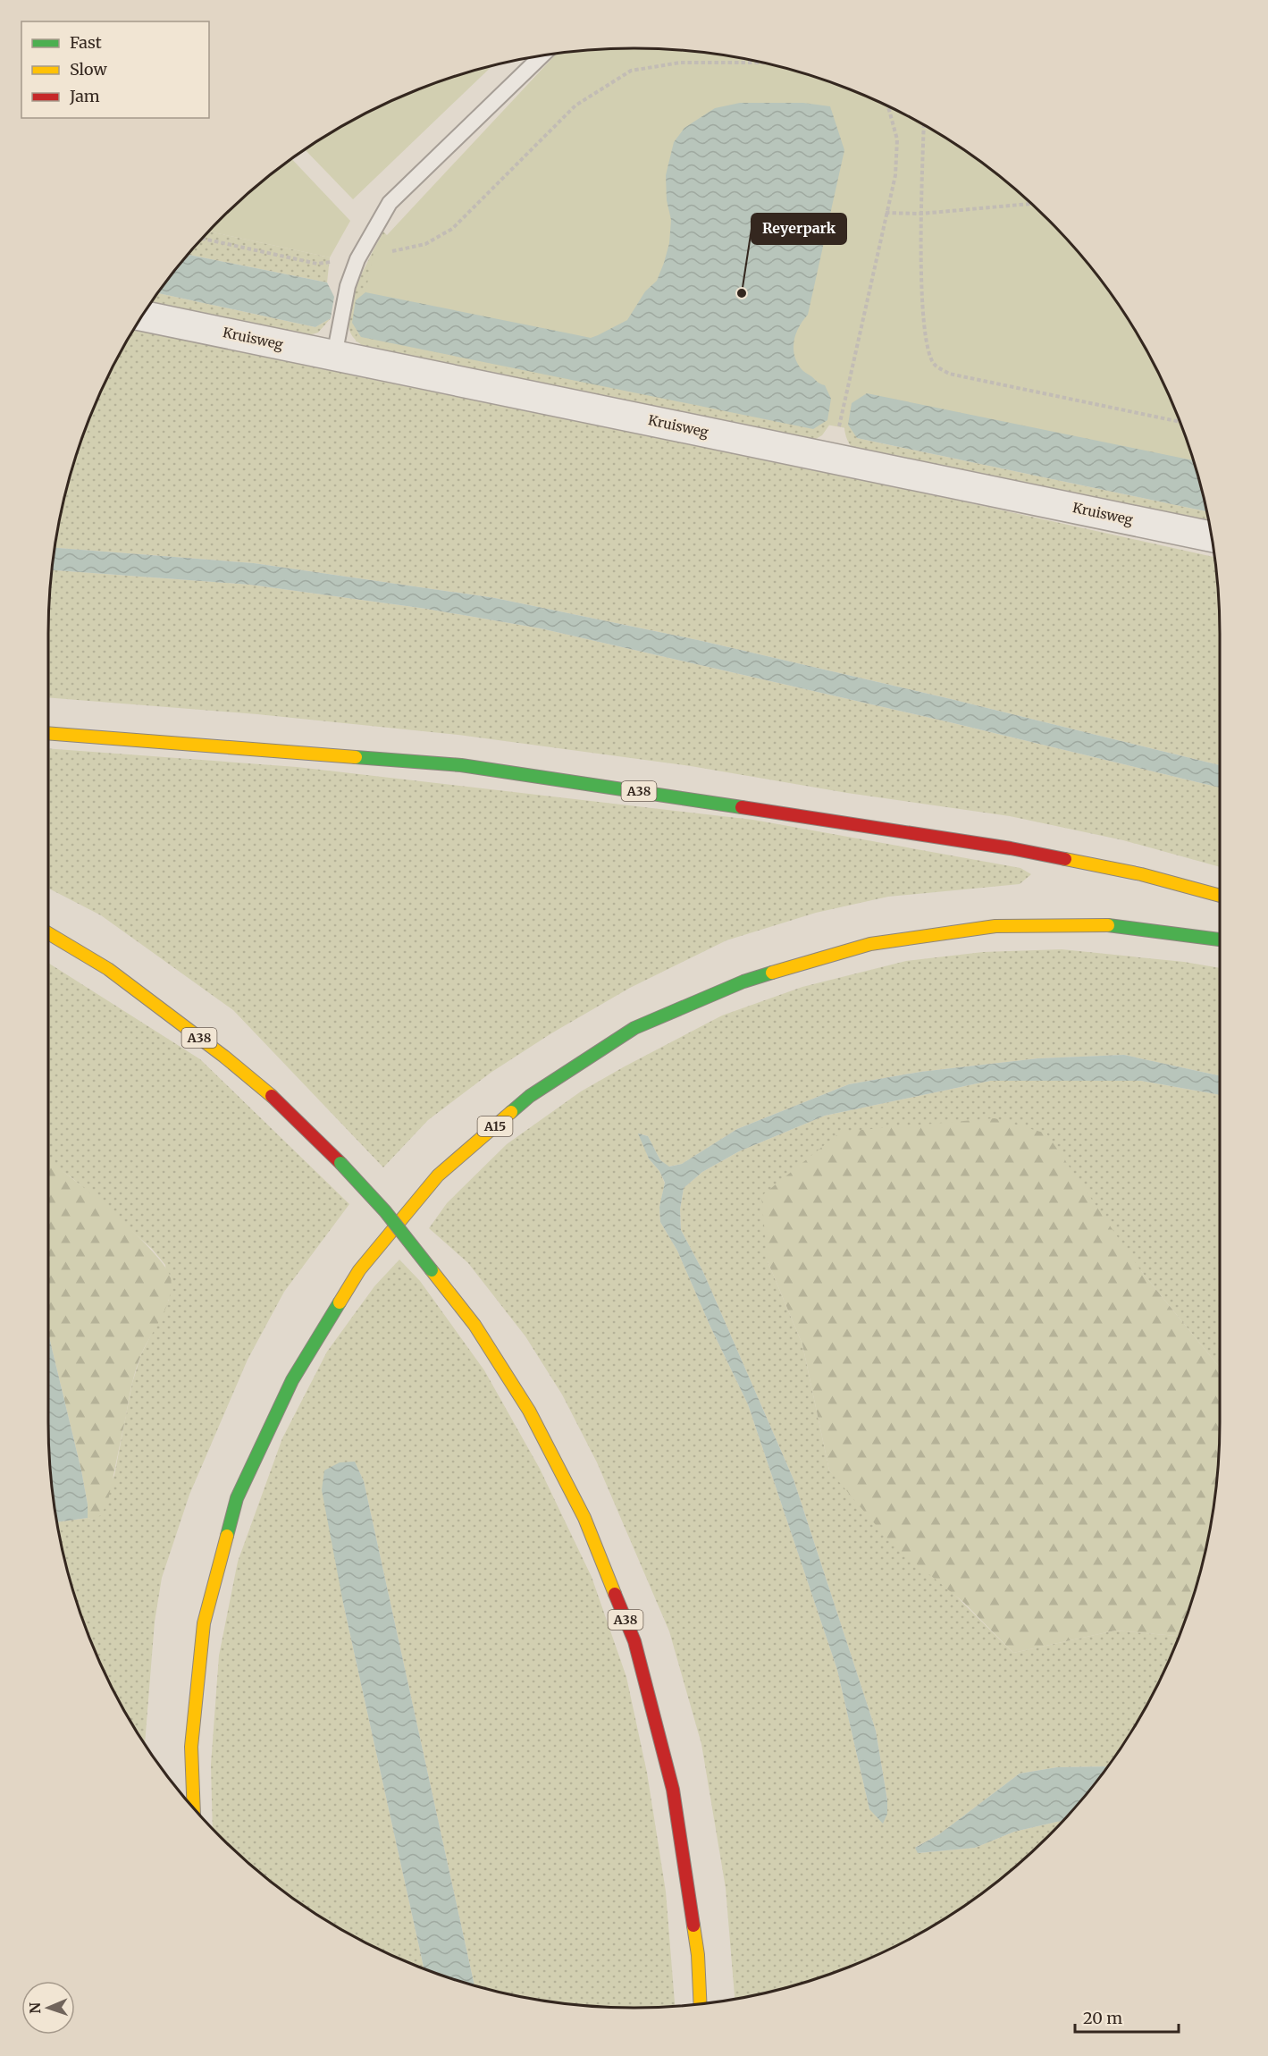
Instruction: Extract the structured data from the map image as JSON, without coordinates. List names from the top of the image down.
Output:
{
  "streets": {
    "highway": ["A38", "A15"],
    "street": ["Kruisweg"]
  },
  "places": ["Reyerpark"],
  "legend": ["Fast", "Slow", "Jam"],
  "scale_bar": "20 m",
  "north": "left"
}
